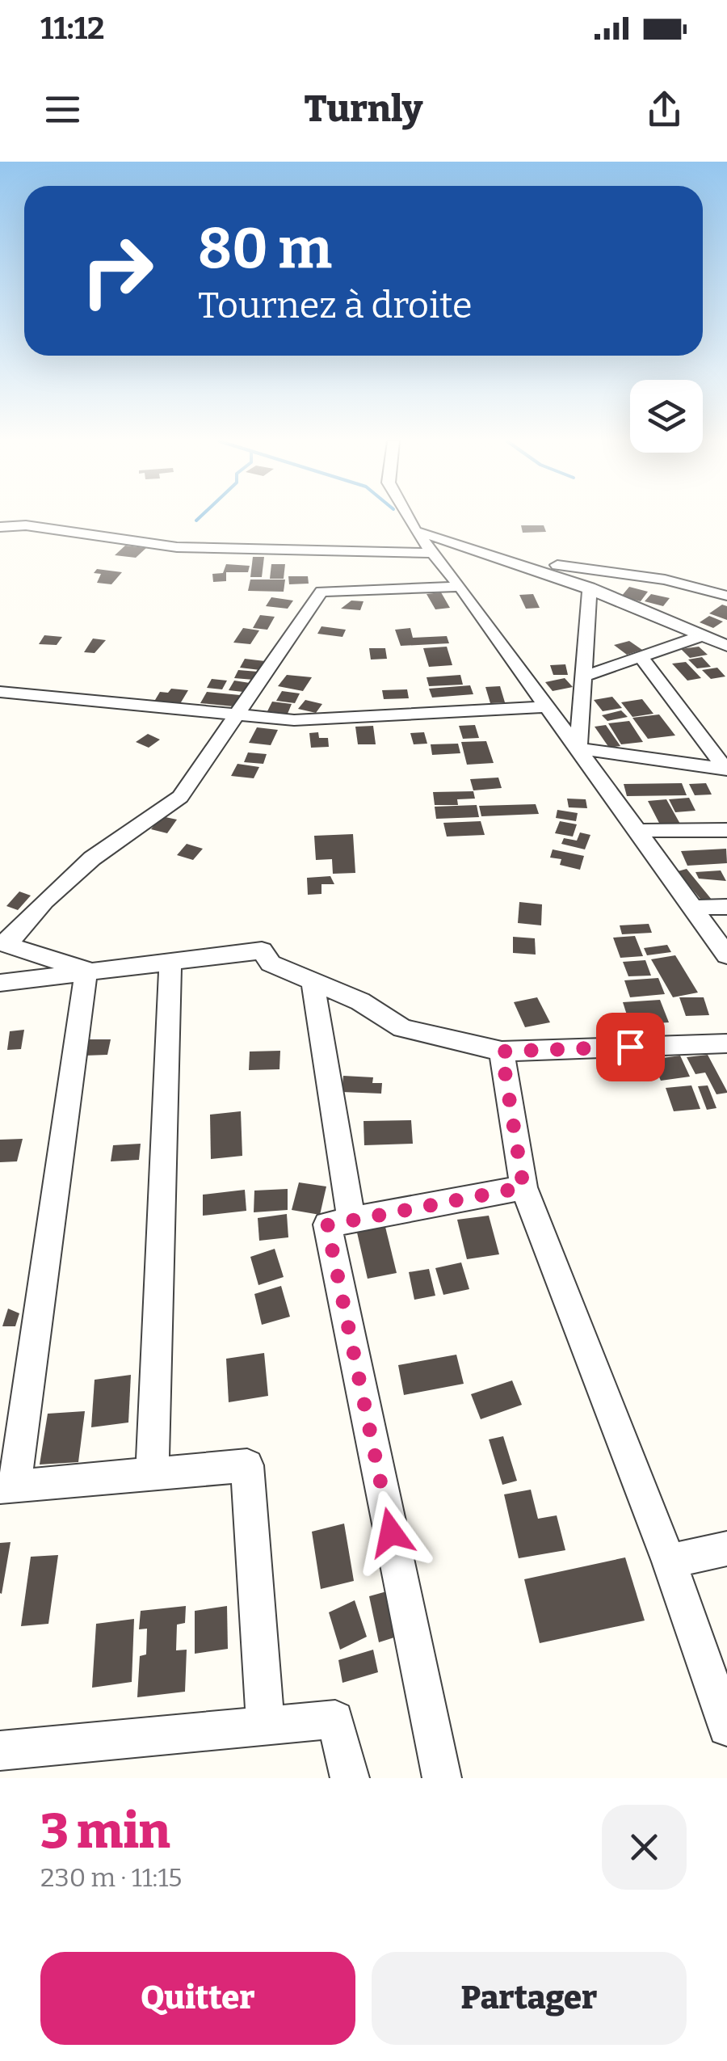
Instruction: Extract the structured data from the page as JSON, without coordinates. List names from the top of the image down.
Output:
{
  "page": {
    "status": "11:12",
    "header": "Turnly",
    "turn": ["80 m", "Tournez à droite"],
    "heading": ["3 min", "230 m · 11:15"],
    "buttons": ["Quitter", "Partager"]
  }
}
